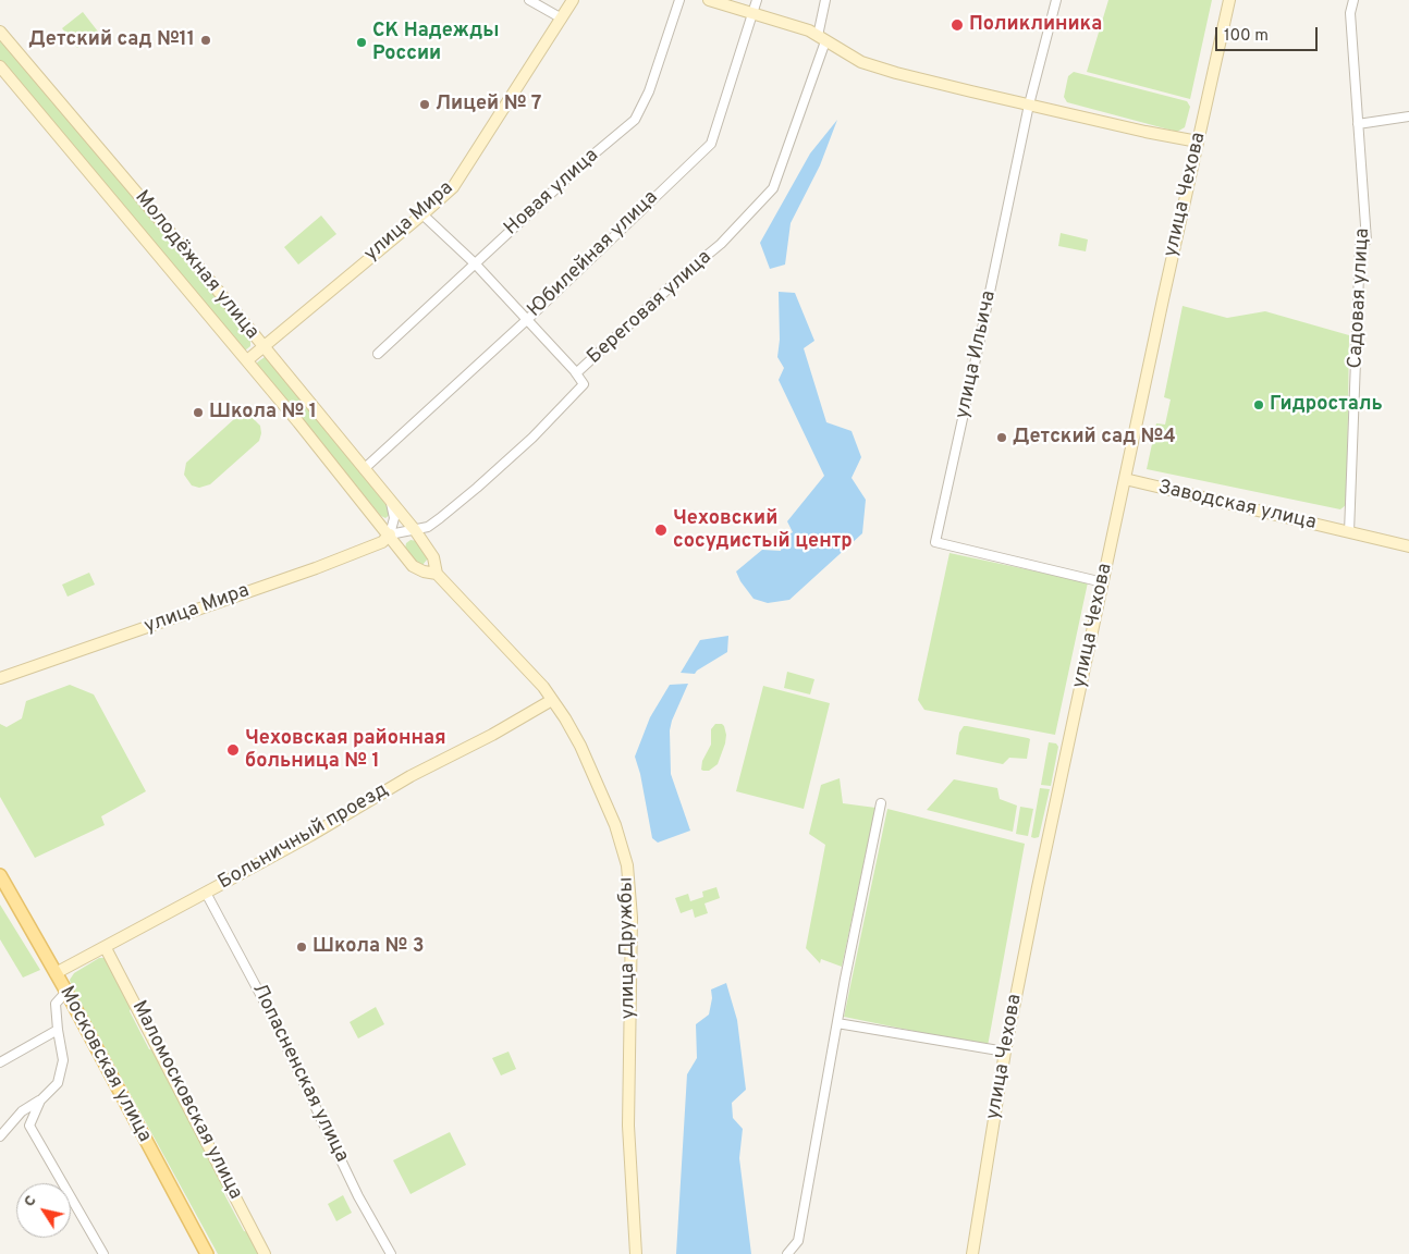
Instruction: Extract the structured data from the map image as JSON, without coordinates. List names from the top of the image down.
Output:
{
  "streets": {
    "main road": ["Московская улица"],
    "street": [
      "Новая улица",
      "улица Чехова",
      "улица Мира",
      "Юбилейная улица",
      "Молодёжная улица",
      "Садовая улица",
      "Береговая улица",
      "улица Ильича",
      "Заводская улица",
      "Больничный проезд",
      "улица Дружбы",
      "Лопасненская улица",
      "Маломосковская улица"
    ]
  },
  "crossings": [
    ["улица Чехова", "улица Ильича"],
    ["улица Чехова", "Заводская улица"],
    ["улица Мира", "Молодёжная улица"],
    ["улица Мира", "Береговая улица"],
    ["улица Мира", "улица Дружбы"],
    ["Юбилейная улица", "Молодёжная улица"],
    ["Молодёжная улица", "Береговая улица"],
    ["Молодёжная улица", "улица Дружбы"],
    ["Садовая улица", "Заводская улица"],
    ["Береговая улица", "улица Дружбы"],
    ["Больничный проезд", "улица Дружбы"],
    ["Больничный проезд", "Московская улица"],
    ["Больничный проезд", "Лопасненская улица"],
    ["Больничный проезд", "Маломосковская улица"]
  ],
  "places": [
    "Поликлиника",
    "Детский сад №11",
    "СК Надежды России",
    "Лицей № 7",
    "Гидросталь",
    "Школа № 1",
    "Детский сад №4",
    "Чеховский сосудистый центр",
    "Чеховская районная больница № 1",
    "Школа № 3"
  ],
  "scale_bar": "100 m",
  "north": "top left"
}
